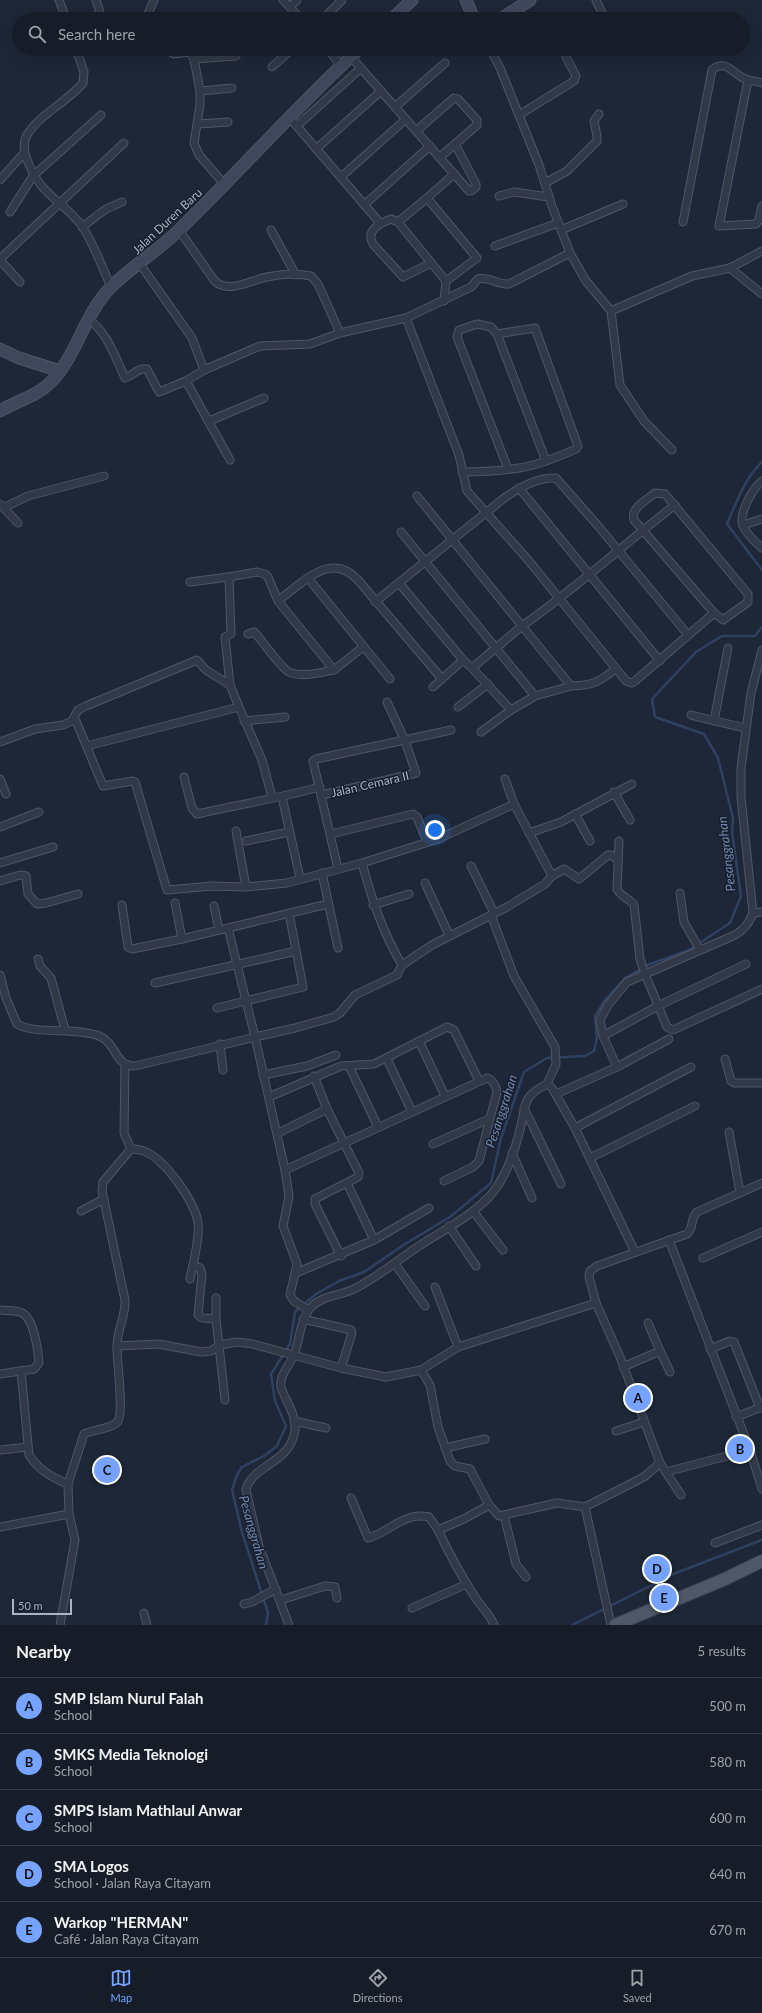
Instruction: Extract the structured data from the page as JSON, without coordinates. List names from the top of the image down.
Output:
{
  "streets": {
    "street": ["Jalan Duren Baru", "Jalan Cemara II"]
  },
  "water": ["Pesanggrahan"],
  "scale_bar": "50 m",
  "page": {
    "search": "Search here",
    "pins": [
      "A",
      "B",
      "C",
      "D",
      "E"
    ],
    "scale": "50 m",
    "heading": ["Nearby", "5 results"],
    "list": [
      {
        "mark": "A",
        "name": "SMP Islam Nurul Falah",
        "note": "School",
        "value": "500 m"
      },
      {
        "mark": "B",
        "name": "SMKS Media Teknologi",
        "note": "School",
        "value": "580 m"
      },
      {
        "mark": "C",
        "name": "SMPS Islam Mathlaul Anwar",
        "note": "School",
        "value": "600 m"
      },
      {
        "mark": "D",
        "name": "SMA Logos",
        "note": "School · Jalan Raya Citayam",
        "value": "640 m"
      },
      {
        "mark": "E",
        "name": "Warkop \"HERMAN\"",
        "note": "Café · Jalan Raya Citayam",
        "value": "670 m"
      }
    ],
    "nav": ["Map", "Directions", "Saved"]
  }
}
